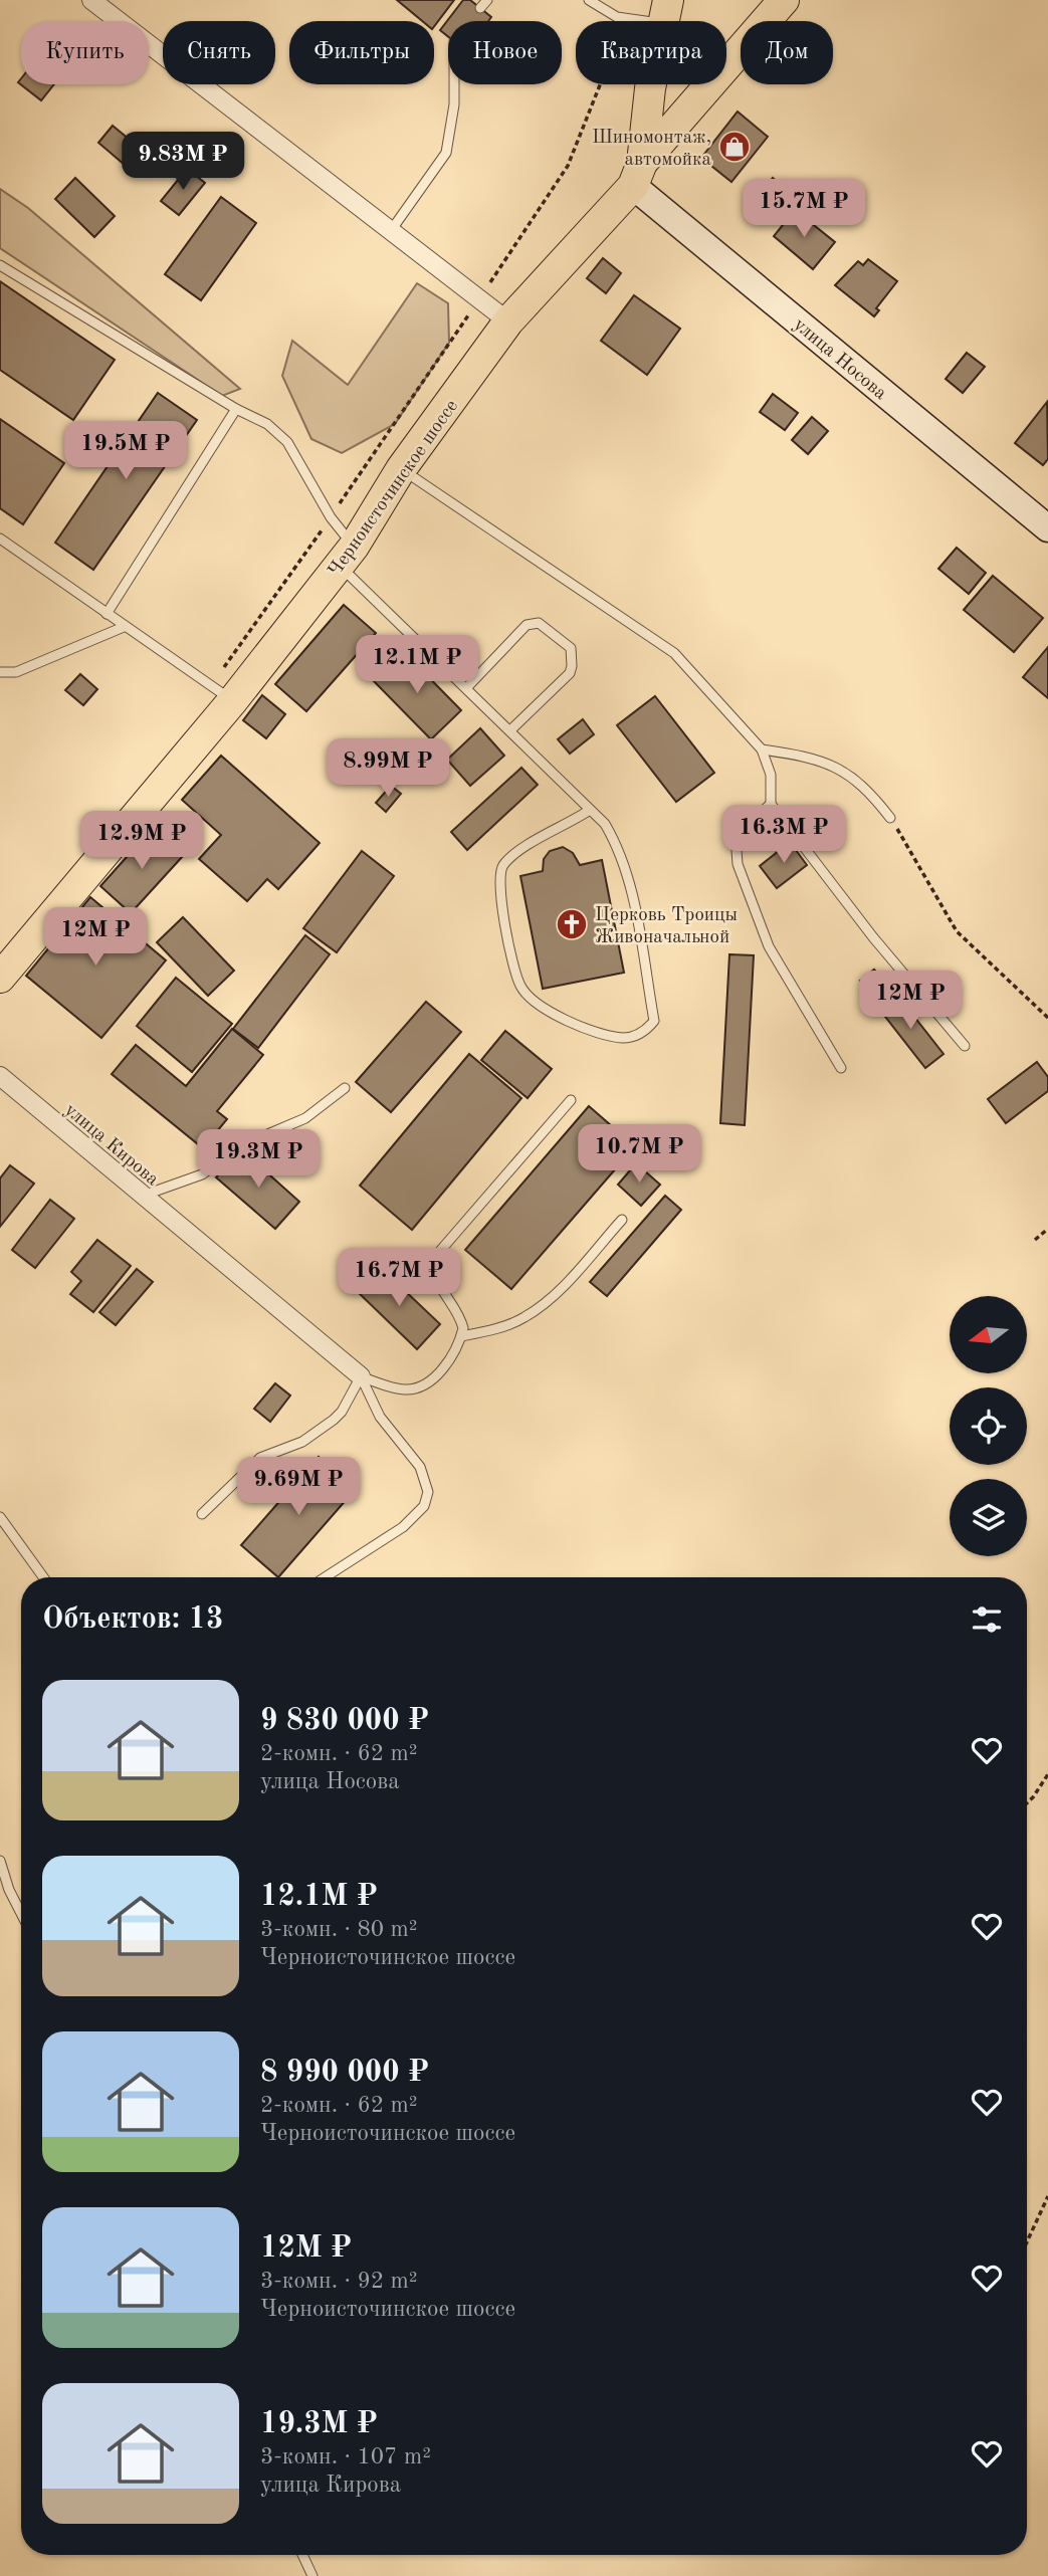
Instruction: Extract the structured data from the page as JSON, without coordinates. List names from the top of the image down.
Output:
{
  "streets": {
    "main road": ["Черноисточинское шоссе"],
    "street": ["улица Носова", "улица Кирова"]
  },
  "crossings": [
    ["улица Носова", "Черноисточинское шоссе"]
  ],
  "places": {
    "shop": ["Шиномонтаж, автомойка"],
    "church": ["Церковь Троицы Живоначальной"]
  },
  "north": "left",
  "page": {
    "chip": [
      "Купить",
      "Снять",
      "Фильтры",
      "Новое",
      "Квартира",
      "Дом"
    ],
    "price": [
      "9.83M ₽",
      "15.7M ₽",
      "19.5M ₽",
      "12.1M ₽",
      "8.99M ₽",
      "16.3M ₽",
      "12.9M ₽",
      "12M ₽",
      "12M ₽",
      "10.7M ₽",
      "19.3M ₽",
      "16.7M ₽",
      "9.69M ₽"
    ],
    "heading": "Объектов: 13",
    "list": [
      {
        "name": "9 830 000 ₽",
        "note": "2-комн. · 62 m² · улица Носова"
      },
      {
        "name": "12.1M ₽",
        "note": "3-комн. · 80 m² · Черноисточинское шоссе"
      },
      {
        "name": "8 990 000 ₽",
        "note": "2-комн. · 62 m² · Черноисточинское шоссе"
      },
      {
        "name": "12M ₽",
        "note": "3-комн. · 92 m² · Черноисточинское шоссе"
      },
      {
        "name": "19.3M ₽",
        "note": "3-комн. · 107 m² · улица Кирова"
      }
    ]
  }
}
